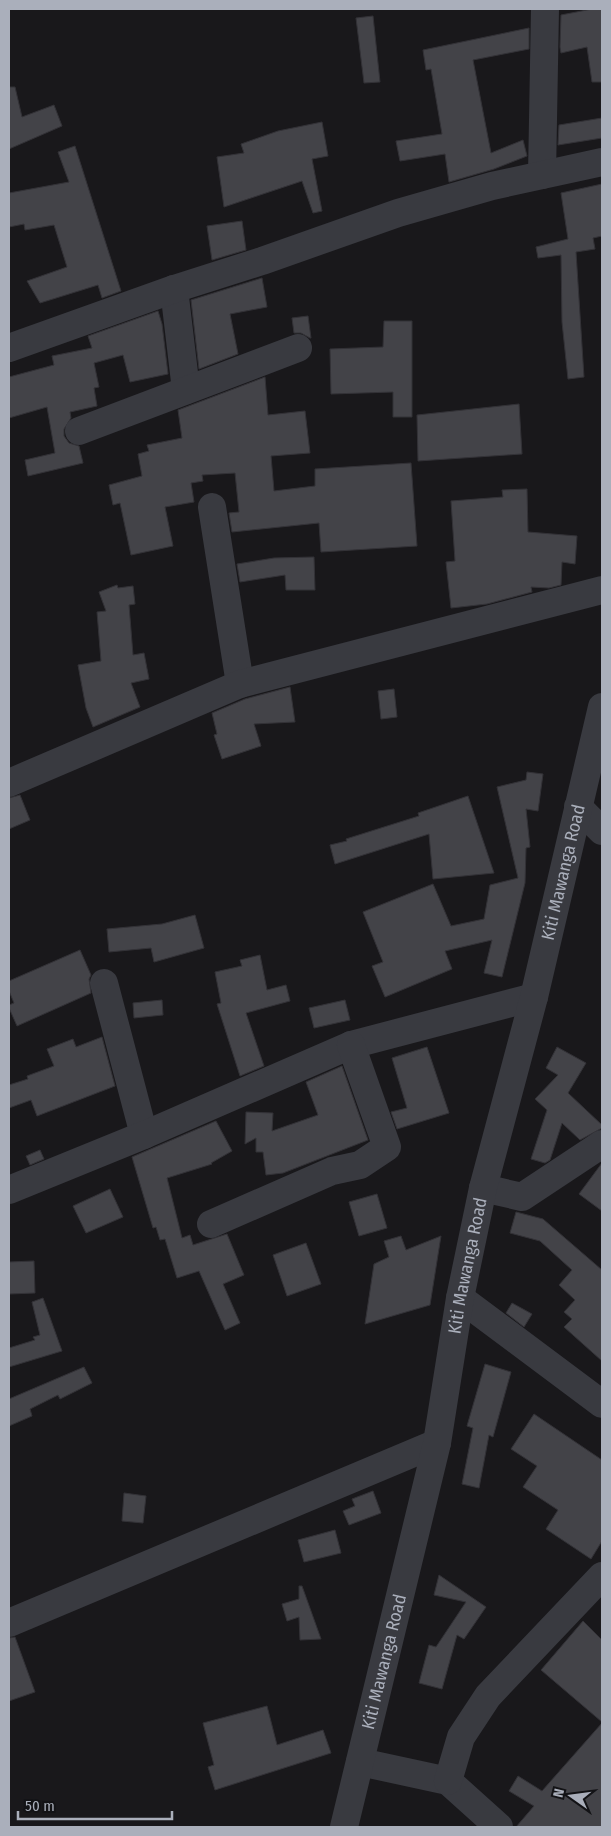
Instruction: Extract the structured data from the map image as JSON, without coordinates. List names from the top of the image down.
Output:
{
  "streets": {
    "street": ["Kiti Mawanga Road"]
  },
  "scale_bar": "50 m",
  "north": "left"
}
